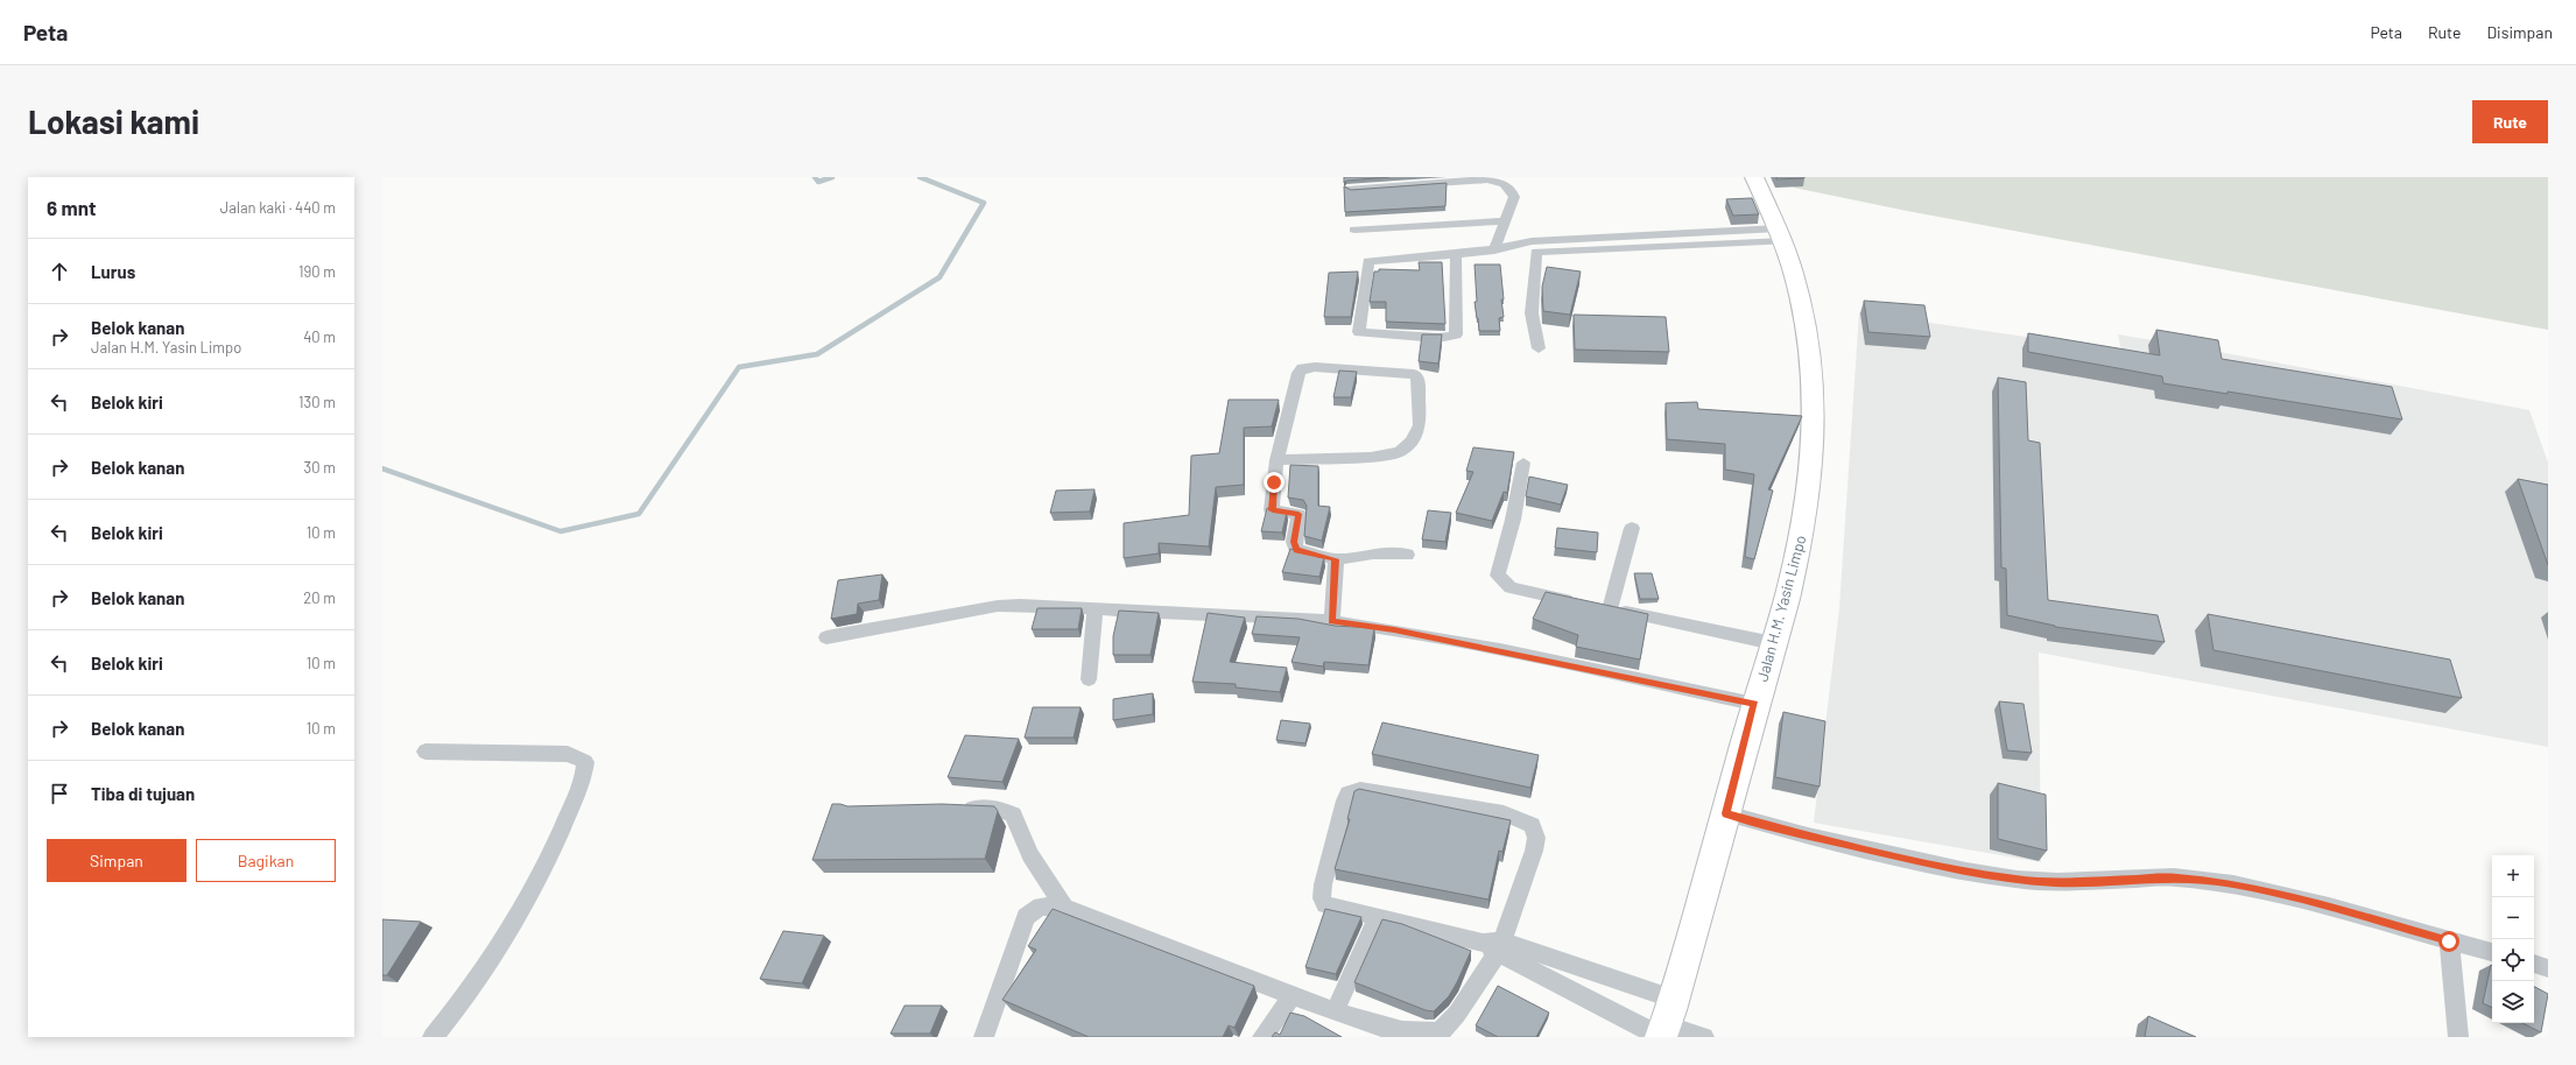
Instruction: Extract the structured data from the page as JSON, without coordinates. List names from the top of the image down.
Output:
{
  "streets": {
    "main road": ["Jalan H.M. Yasin Limpo"]
  },
  "page": {
    "header": "Peta",
    "nav": ["Peta", "Rute", "Disimpan"],
    "buttons": [
      "Rute",
      ["Simpan", "Bagikan"]
    ],
    "title": "Lokasi kami",
    "heading": ["6 mnt", "Jalan kaki · 440 m"],
    "list": [
      ["Lurus", "190 m"],
      ["Belok kanan", "Jalan H.M. Yasin Limpo", "40 m"],
      ["Belok kiri", "130 m"],
      ["Belok kanan", "30 m"],
      ["Belok kiri", "10 m"],
      ["Belok kanan", "20 m"],
      ["Belok kiri", "10 m"],
      ["Belok kanan", "10 m"],
      "Tiba di tujuan"
    ],
    "map_buttons": ["+", "−"]
  }
}
